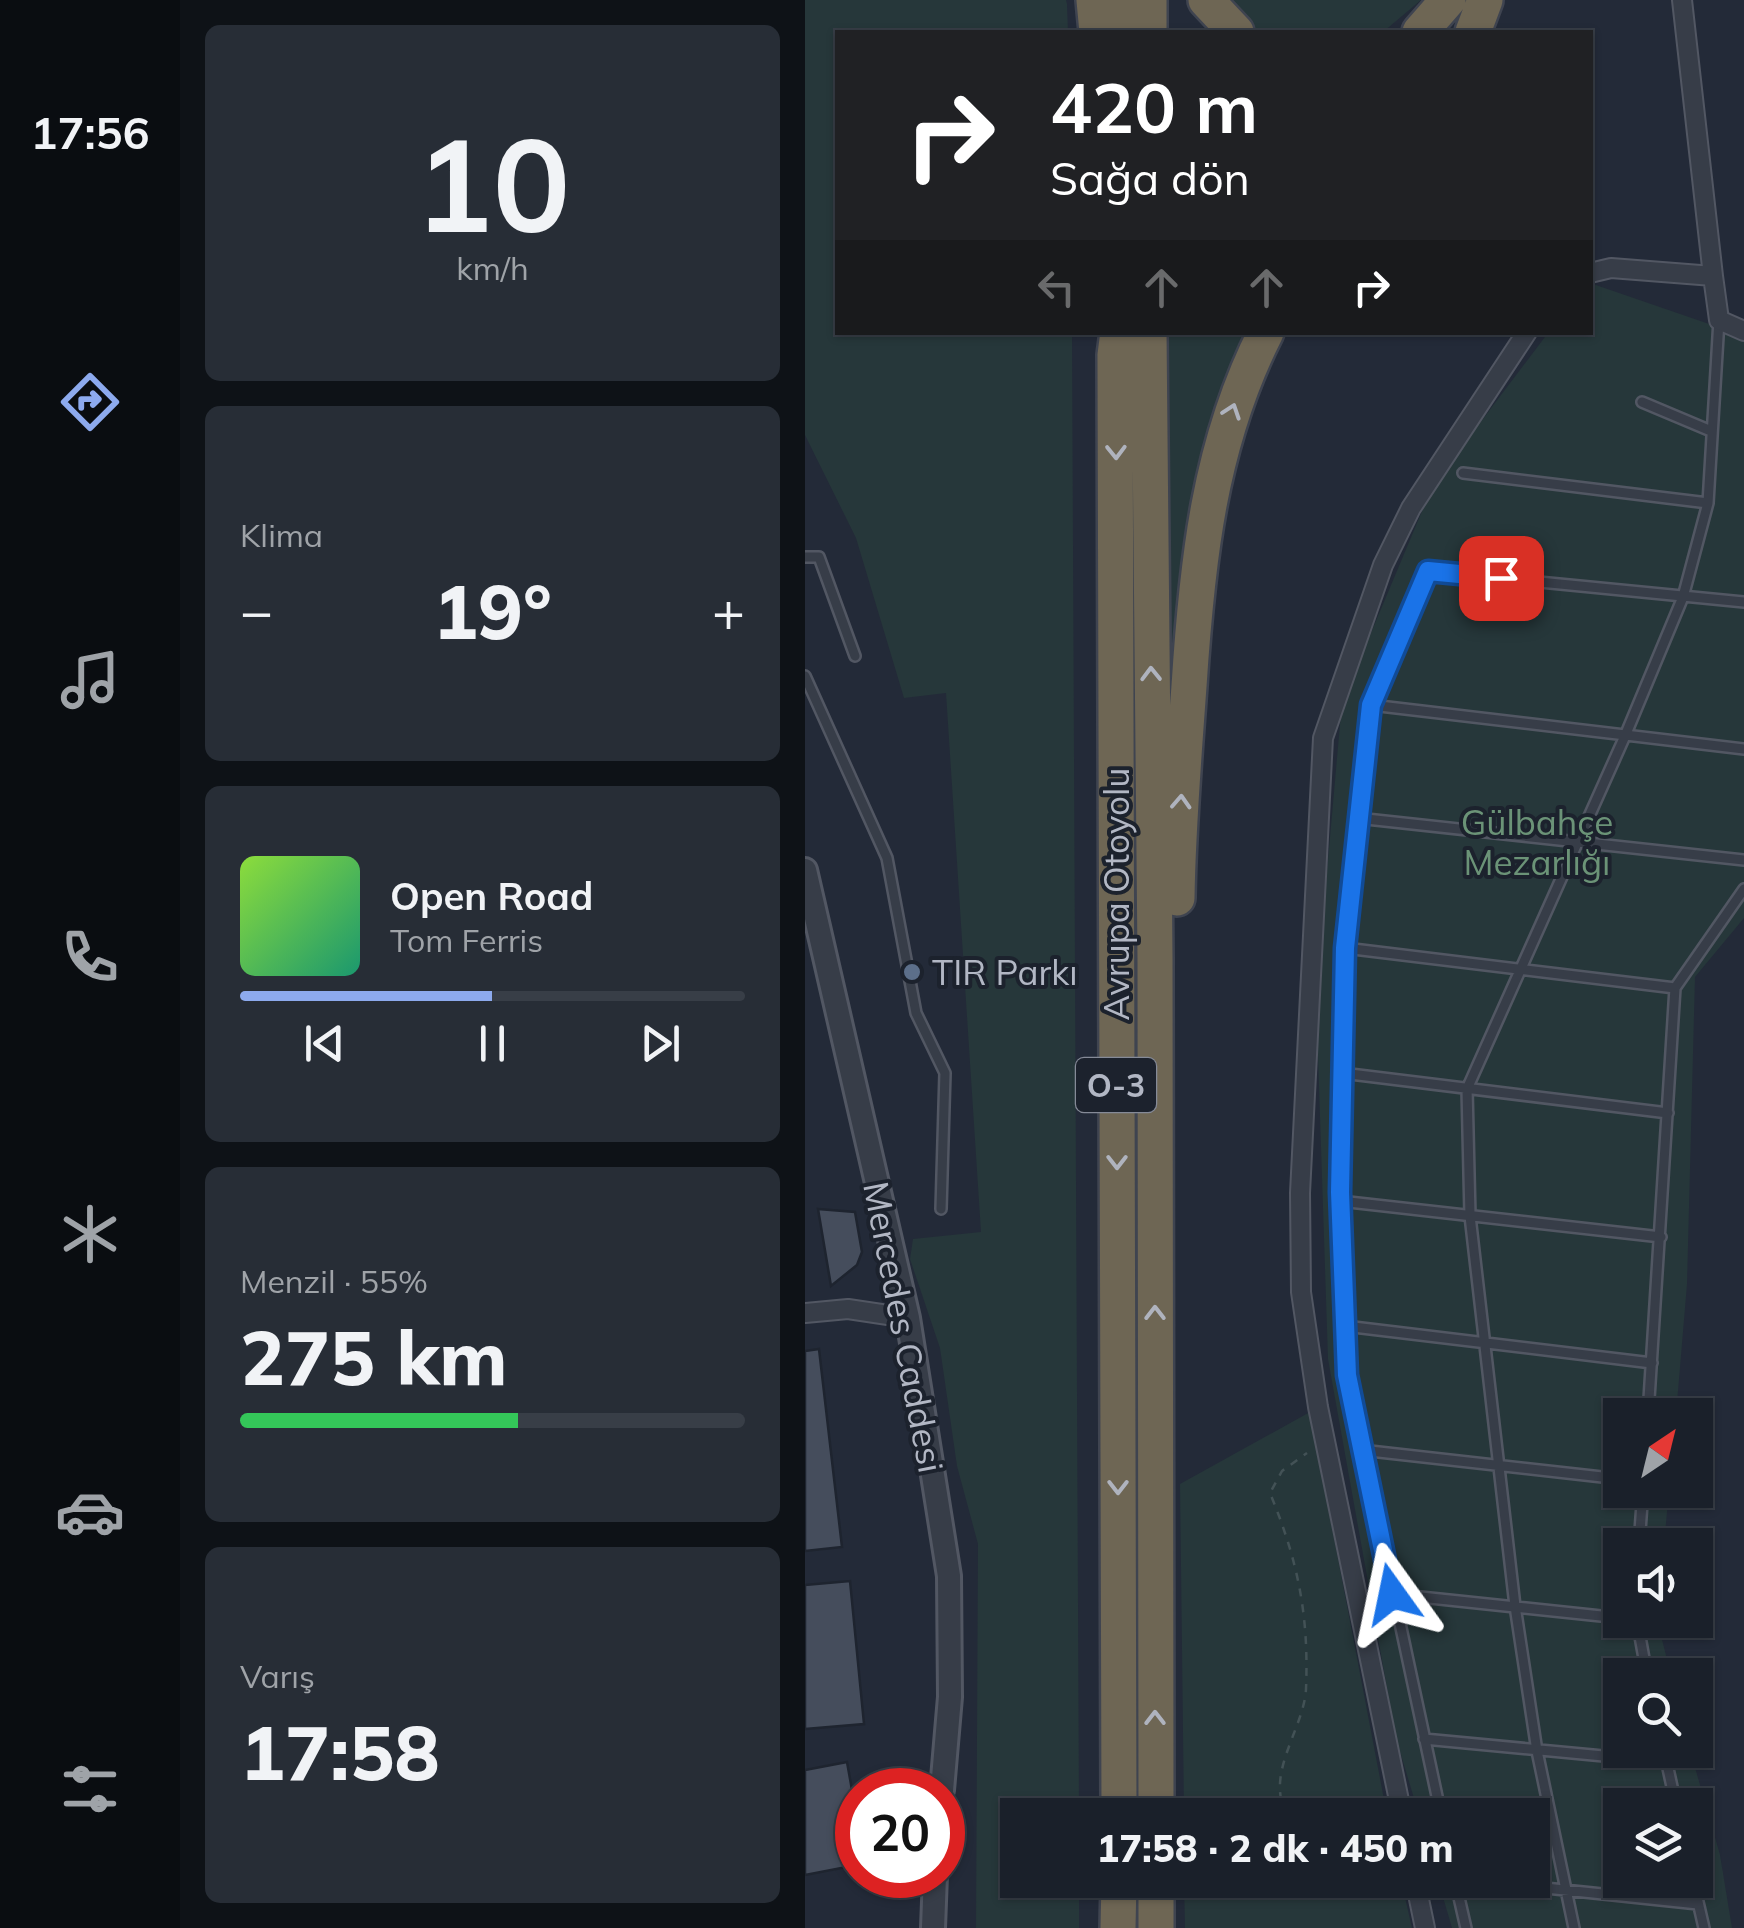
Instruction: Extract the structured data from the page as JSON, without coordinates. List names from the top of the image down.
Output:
{
  "streets": {
    "highway": ["Avrupa Otoyolu", "O-3"],
    "street": ["Mercedes Caddesi"]
  },
  "parks": ["Gülbahçe Mezarlığı"],
  "places": ["TIR Parkı"],
  "north": "top right",
  "page": {
    "tabs": "17:56",
    "tile": [
      ["10", "km/h"],
      "Klima",
      ["Menzil · 55%", "275 km"],
      ["Varış", "17:58"]
    ],
    "turn": ["420 m", "Sağa dön"],
    "heat": ["−", "19°", "+"],
    "song": ["Open Road", "Tom Ferris"],
    "limit": "20",
    "trip": "17:58 · 2 dk · 450 m"
  }
}
